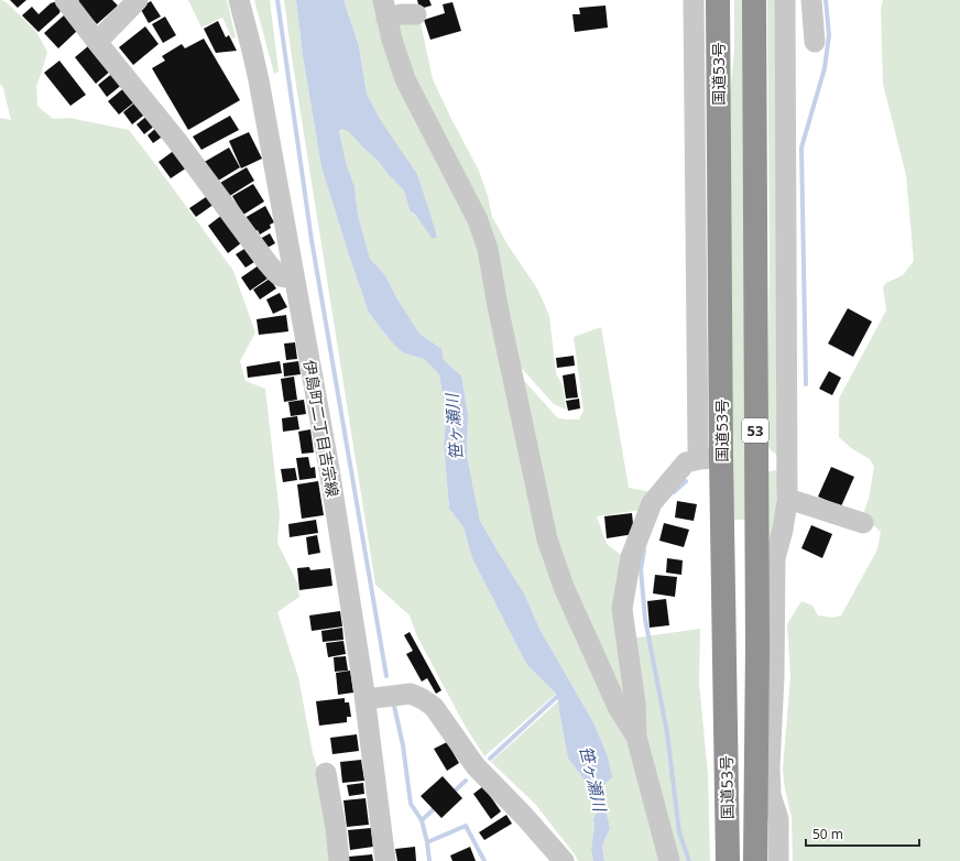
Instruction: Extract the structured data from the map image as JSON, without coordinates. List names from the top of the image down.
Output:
{
  "streets": {
    "highway": ["国道53号", "53"],
    "street": ["伊島町二丁目吉宗線"]
  },
  "water": ["笹ヶ瀬川"],
  "scale_bar": "50 m"
}
